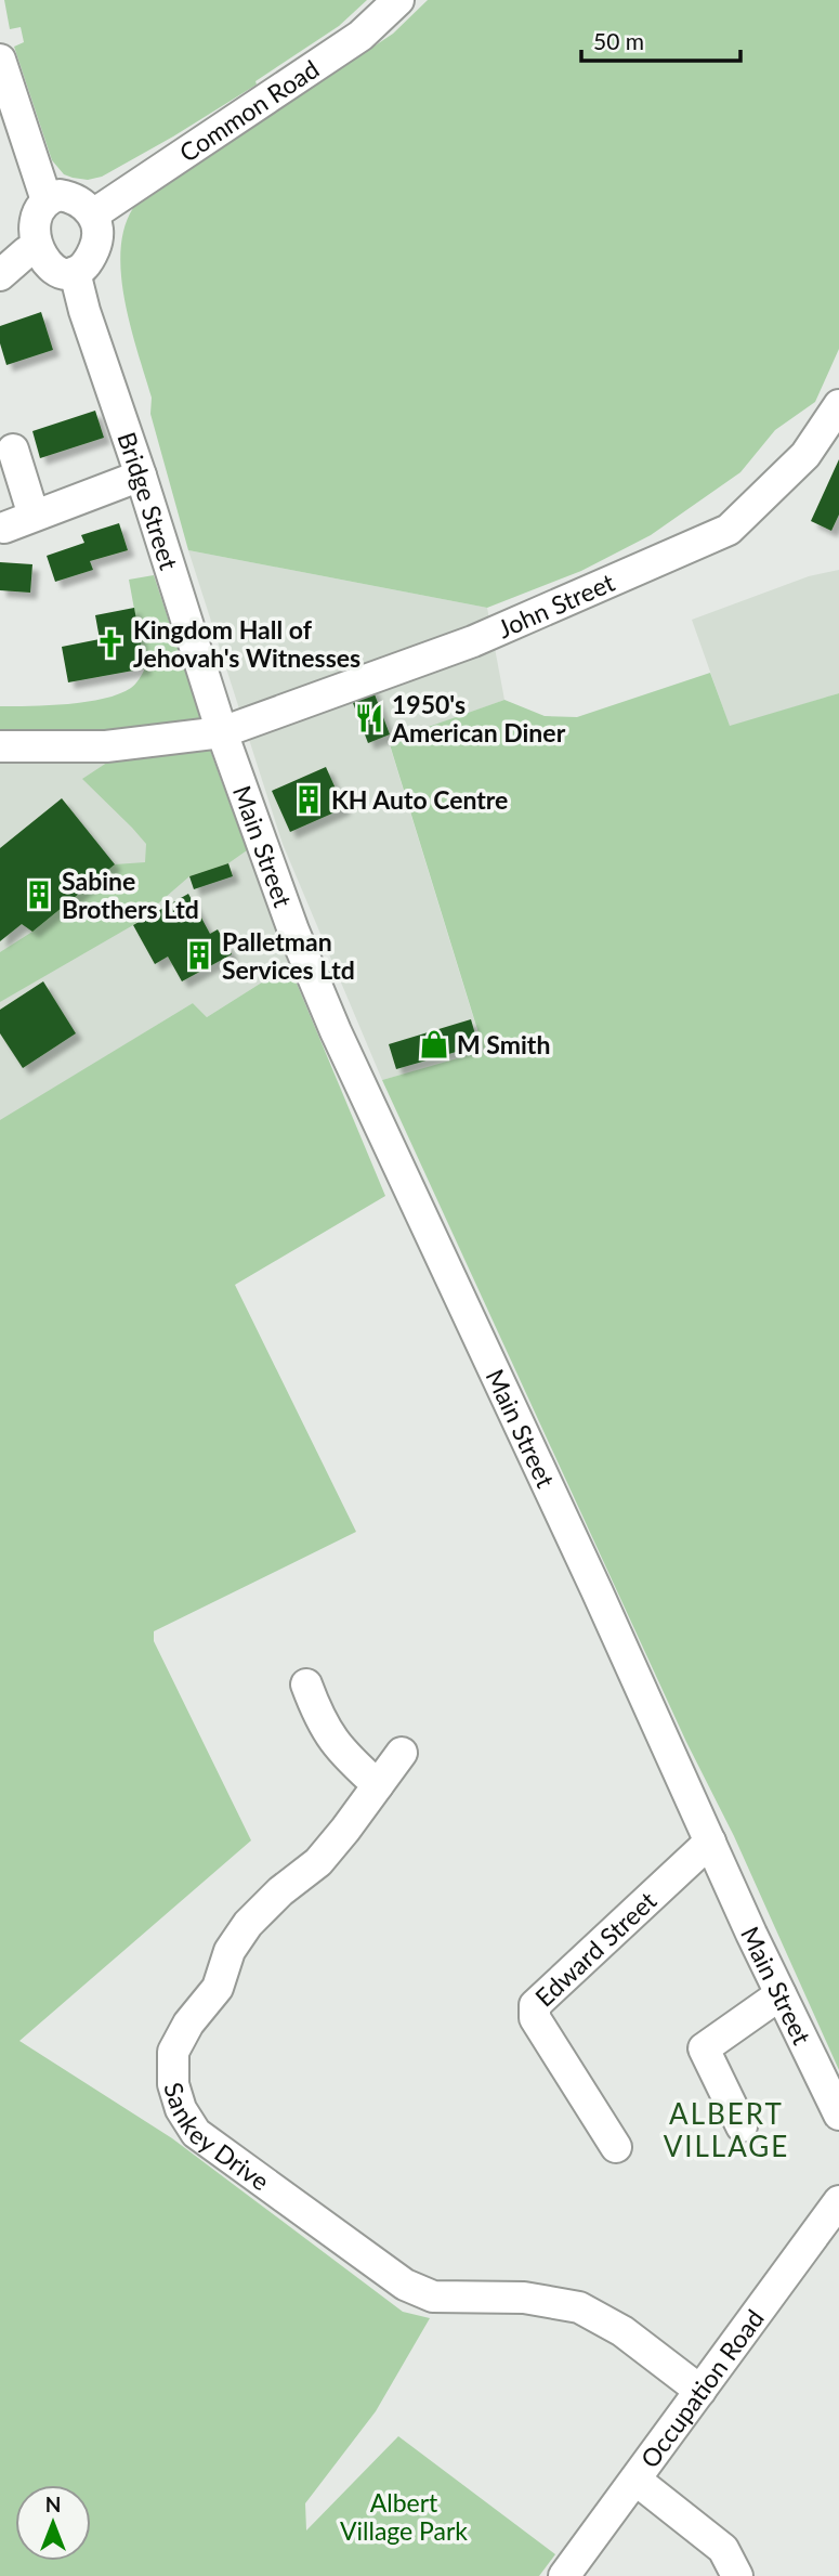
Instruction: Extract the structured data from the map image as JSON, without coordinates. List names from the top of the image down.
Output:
{
  "streets": {
    "street": [
      "Common Road",
      "Bridge Street",
      "John Street",
      "Main Street",
      "Edward Street",
      "Sankey Drive",
      "Occupation Road"
    ]
  },
  "crossings": [
    ["Common Road", "Bridge Street"],
    ["Bridge Street", "John Street"],
    ["Bridge Street", "Main Street"],
    ["John Street", "Main Street"],
    ["Main Street", "Edward Street"],
    ["Sankey Drive", "Occupation Road"]
  ],
  "districts": ["ALBERT VILLAGE"],
  "parks": ["Albert Village Park"],
  "places": {
    "church": ["Kingdom Hall of Jehovah's Witnesses"],
    "restaurant": ["1950's American Diner"],
    "building": ["KH Auto Centre", "Sabine Brothers Ltd", "Palletman Services Ltd"],
    "shop": ["M Smith"]
  },
  "scale_bar": "50 m",
  "north": "top"
}
